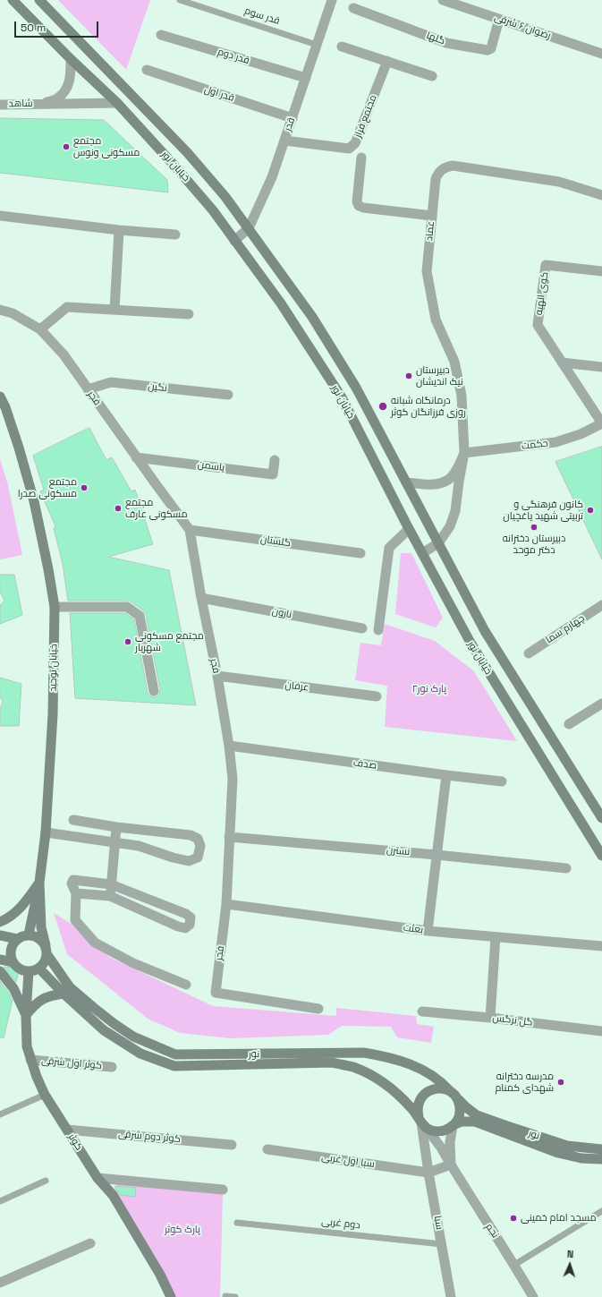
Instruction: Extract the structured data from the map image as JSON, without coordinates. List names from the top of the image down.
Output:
{
  "streets": {
    "main road": [
      "خیابان نور",
      "خیابان توحید",
      "نور",
      "کوثر"
    ],
    "street": [
      "رضوان ۶ شرقی",
      "گلها",
      "قدر دوم",
      "قدر اول",
      "شاهد",
      "مجتمع فراز",
      "قدر",
      "عماد",
      "کوی الهیه",
      "نگین",
      "فجر",
      "حکمت",
      "یاسمن",
      "گلستان",
      "نارون",
      "چهارم سما",
      "عرفان",
      "صدف",
      "نسترن",
      "بعثت",
      "گل نرگس",
      "کوثر اول شرقی",
      "کوثر دوم شرقی",
      "سبا اول غربی",
      "سبا",
      "نجم"
    ],
    "lane": ["قدر سوم", "دوم غربی"]
  },
  "crossings": [
    ["قدر سوم", "قدر"],
    ["رضوان ۶ شرقی", "گلها"],
    ["قدر دوم", "قدر"],
    ["قدر اول", "قدر"],
    ["شاهد", "خیابان نور"],
    ["مجتمع فراز", "قدر"],
    ["قدر", "خیابان نور"],
    ["عماد", "حکمت"],
    ["کوی الهیه", "حکمت"],
    ["نگین", "فجر"],
    ["فجر", "یاسمن"],
    ["فجر", "گلستان"],
    ["فجر", "نارون"],
    ["فجر", "عرفان"],
    ["فجر", "صدف"],
    ["فجر", "نسترن"],
    ["فجر", "بعثت"],
    ["خیابان توحید", "کوثر"],
    ["نور", "سبا"],
    ["نور", "نجم"],
    ["کوثر اول شرقی", "کوثر"],
    ["کوثر دوم شرقی", "کوثر"],
    ["سبا اول غربی", "سبا"],
    ["سبا", "دوم غربی"],
    ["سبا", "نجم"]
  ],
  "parks": ["پارک نور۲", "پارک کوثر"],
  "places": [
    "مجتمع مسکونی ونوس",
    "دبیرستان نیک اندیشان",
    "درمانگاه شبانه روزی فرزانگان کوثر",
    "مجتمع مسکونی صدرا",
    "مجتمع مسکونی عارف",
    "کانون فرهنگی و تربیتی شهید یاغچیان",
    "دبیرستان دخترانه دکتر موحد",
    "مجتمع مسکونی شهریار",
    "مدرسه دخترانه شهدای کمنام",
    "مسجد امام خمینی"
  ],
  "scale_bar": "50 m",
  "north": "top"
}
